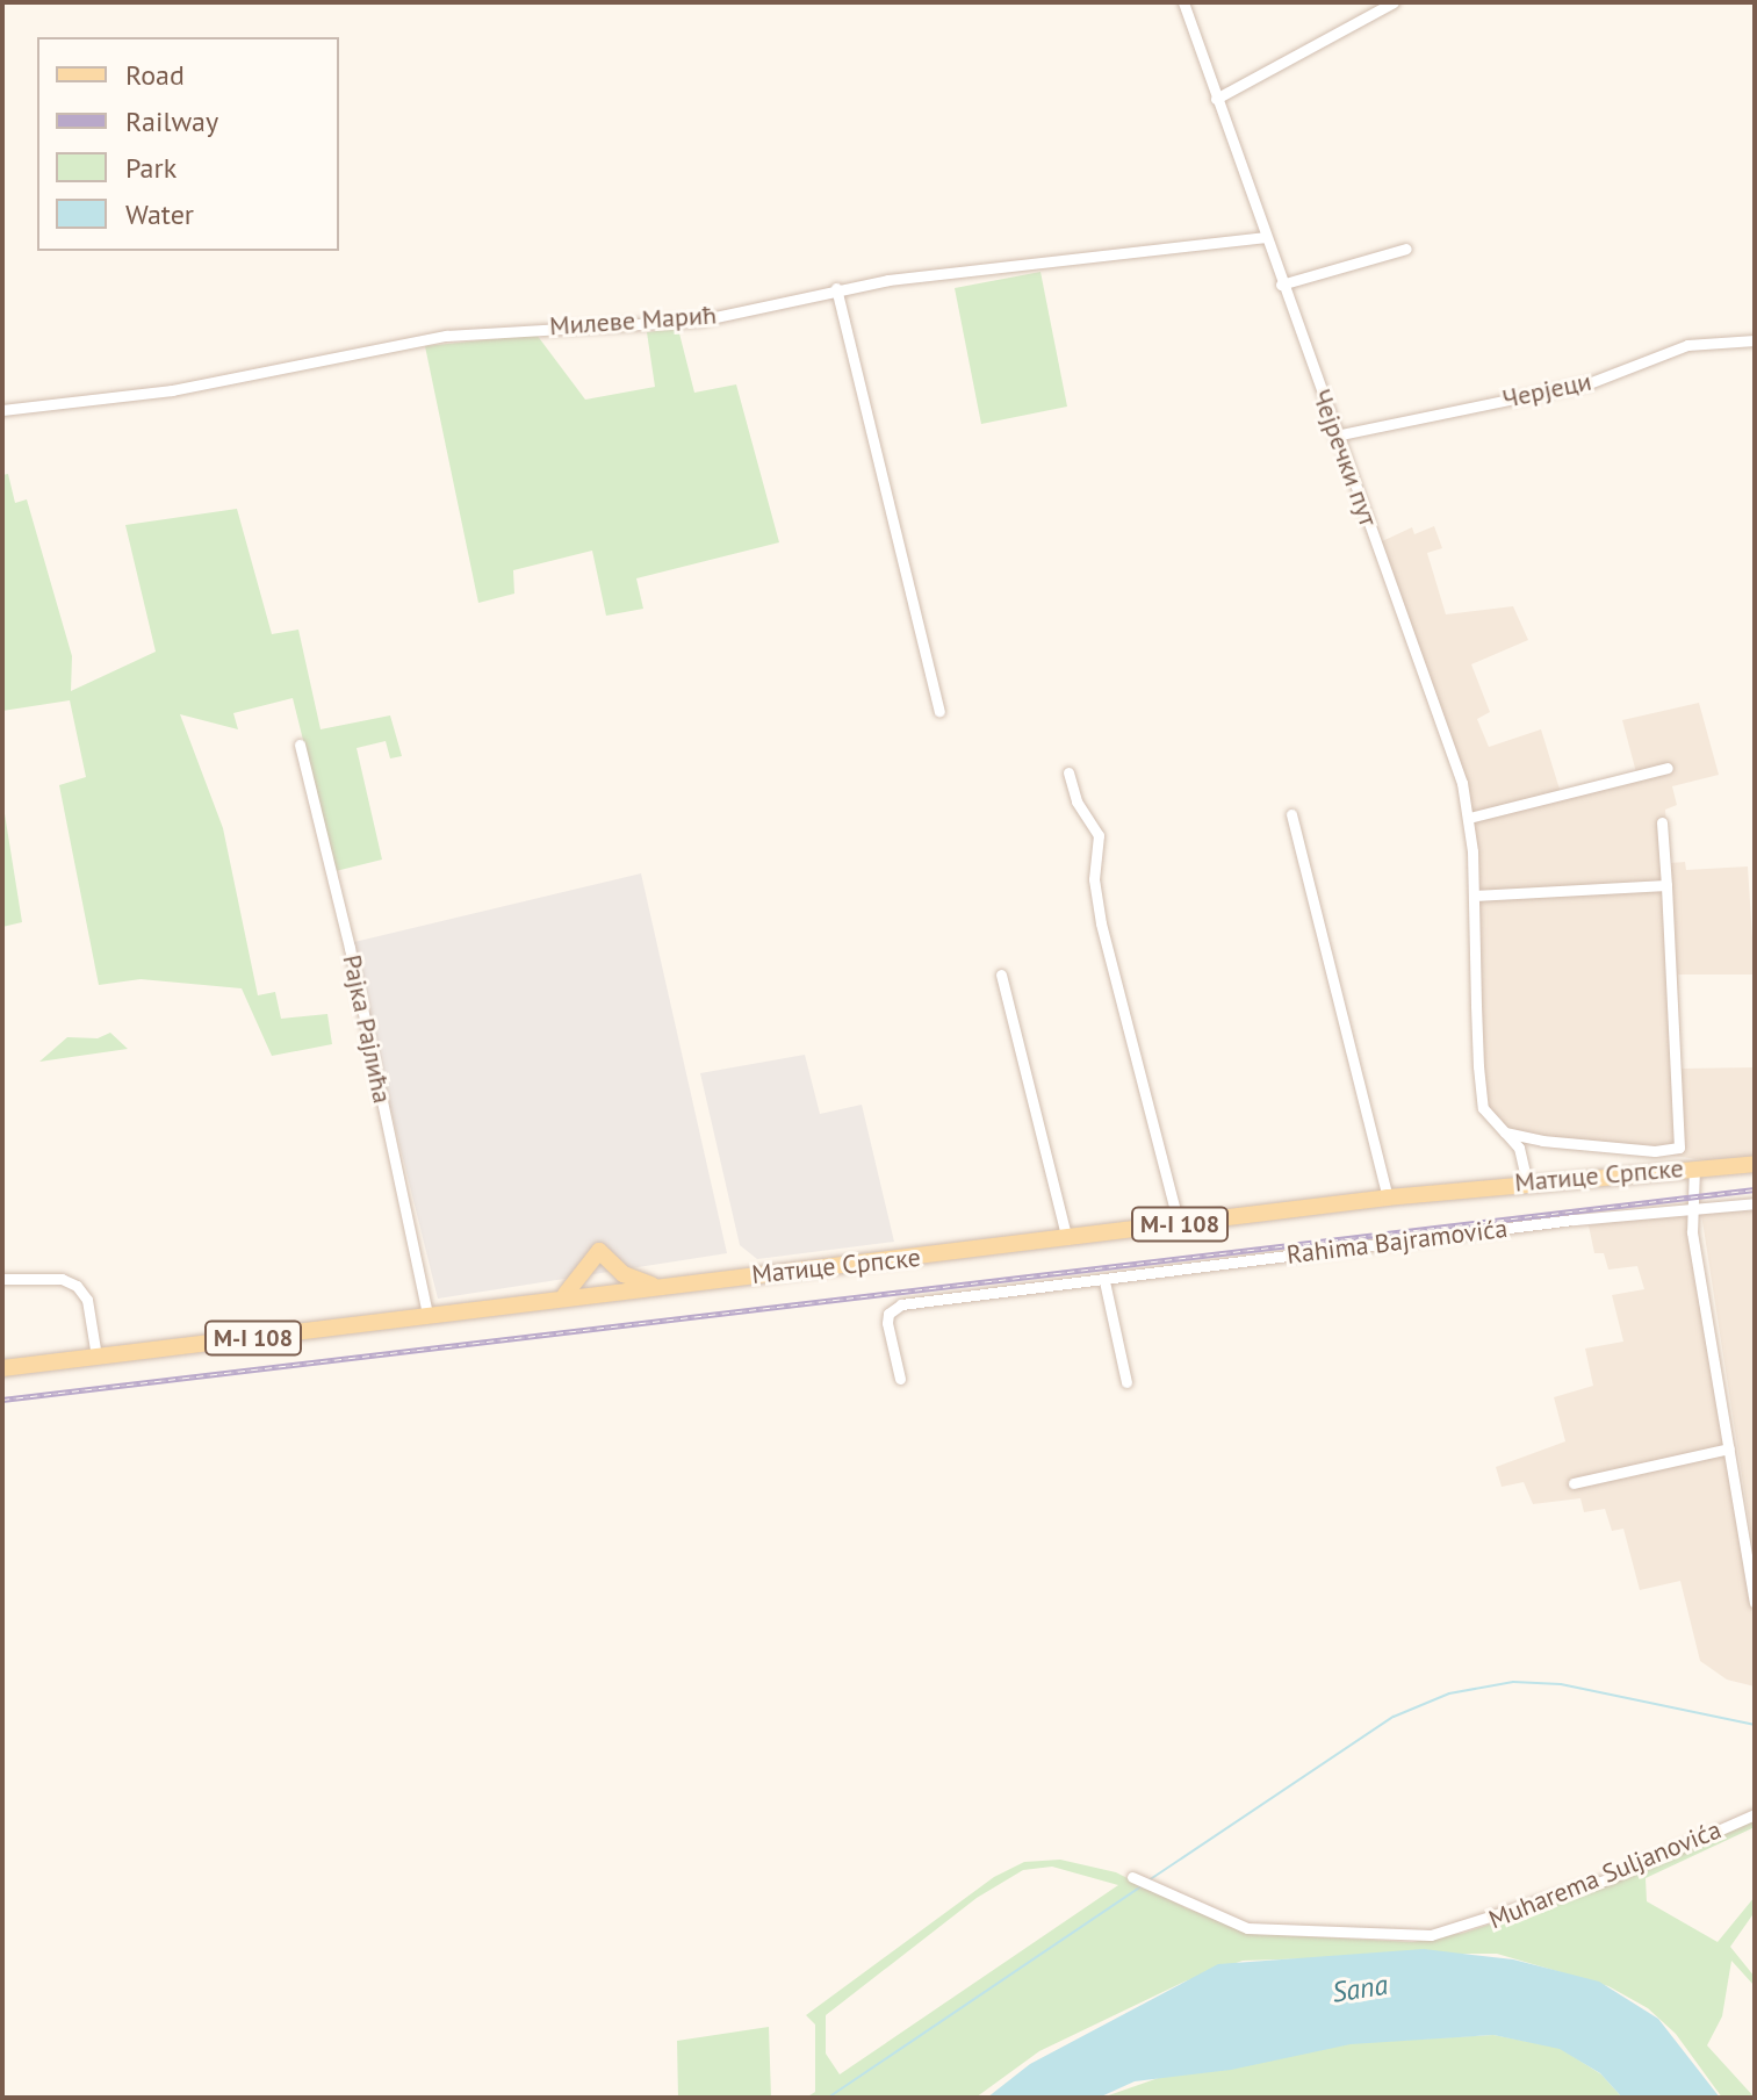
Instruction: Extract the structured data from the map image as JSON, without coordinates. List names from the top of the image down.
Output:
{
  "streets": {
    "main road": ["Матице Српске", "M-I 108"],
    "street": [
      "Милеве Мaрић",
      "Черјеци",
      "Чејречки пут",
      "Рајка Рајлића",
      "Rahima Bajramovića",
      "Muharema Suljanovića"
    ]
  },
  "crossings": [
    ["Милеве Мaрић", "Чејречки пут"],
    ["Черјеци", "Чејречки пут"],
    ["Чејречки пут", "Матице Српске"],
    ["Рајка Рајлића", "M-I 108"],
    ["Матице Српске", "M-I 108"]
  ],
  "water": ["Sana"],
  "legend": [
    "Road",
    "Railway",
    "Park",
    "Water"
  ]
}
